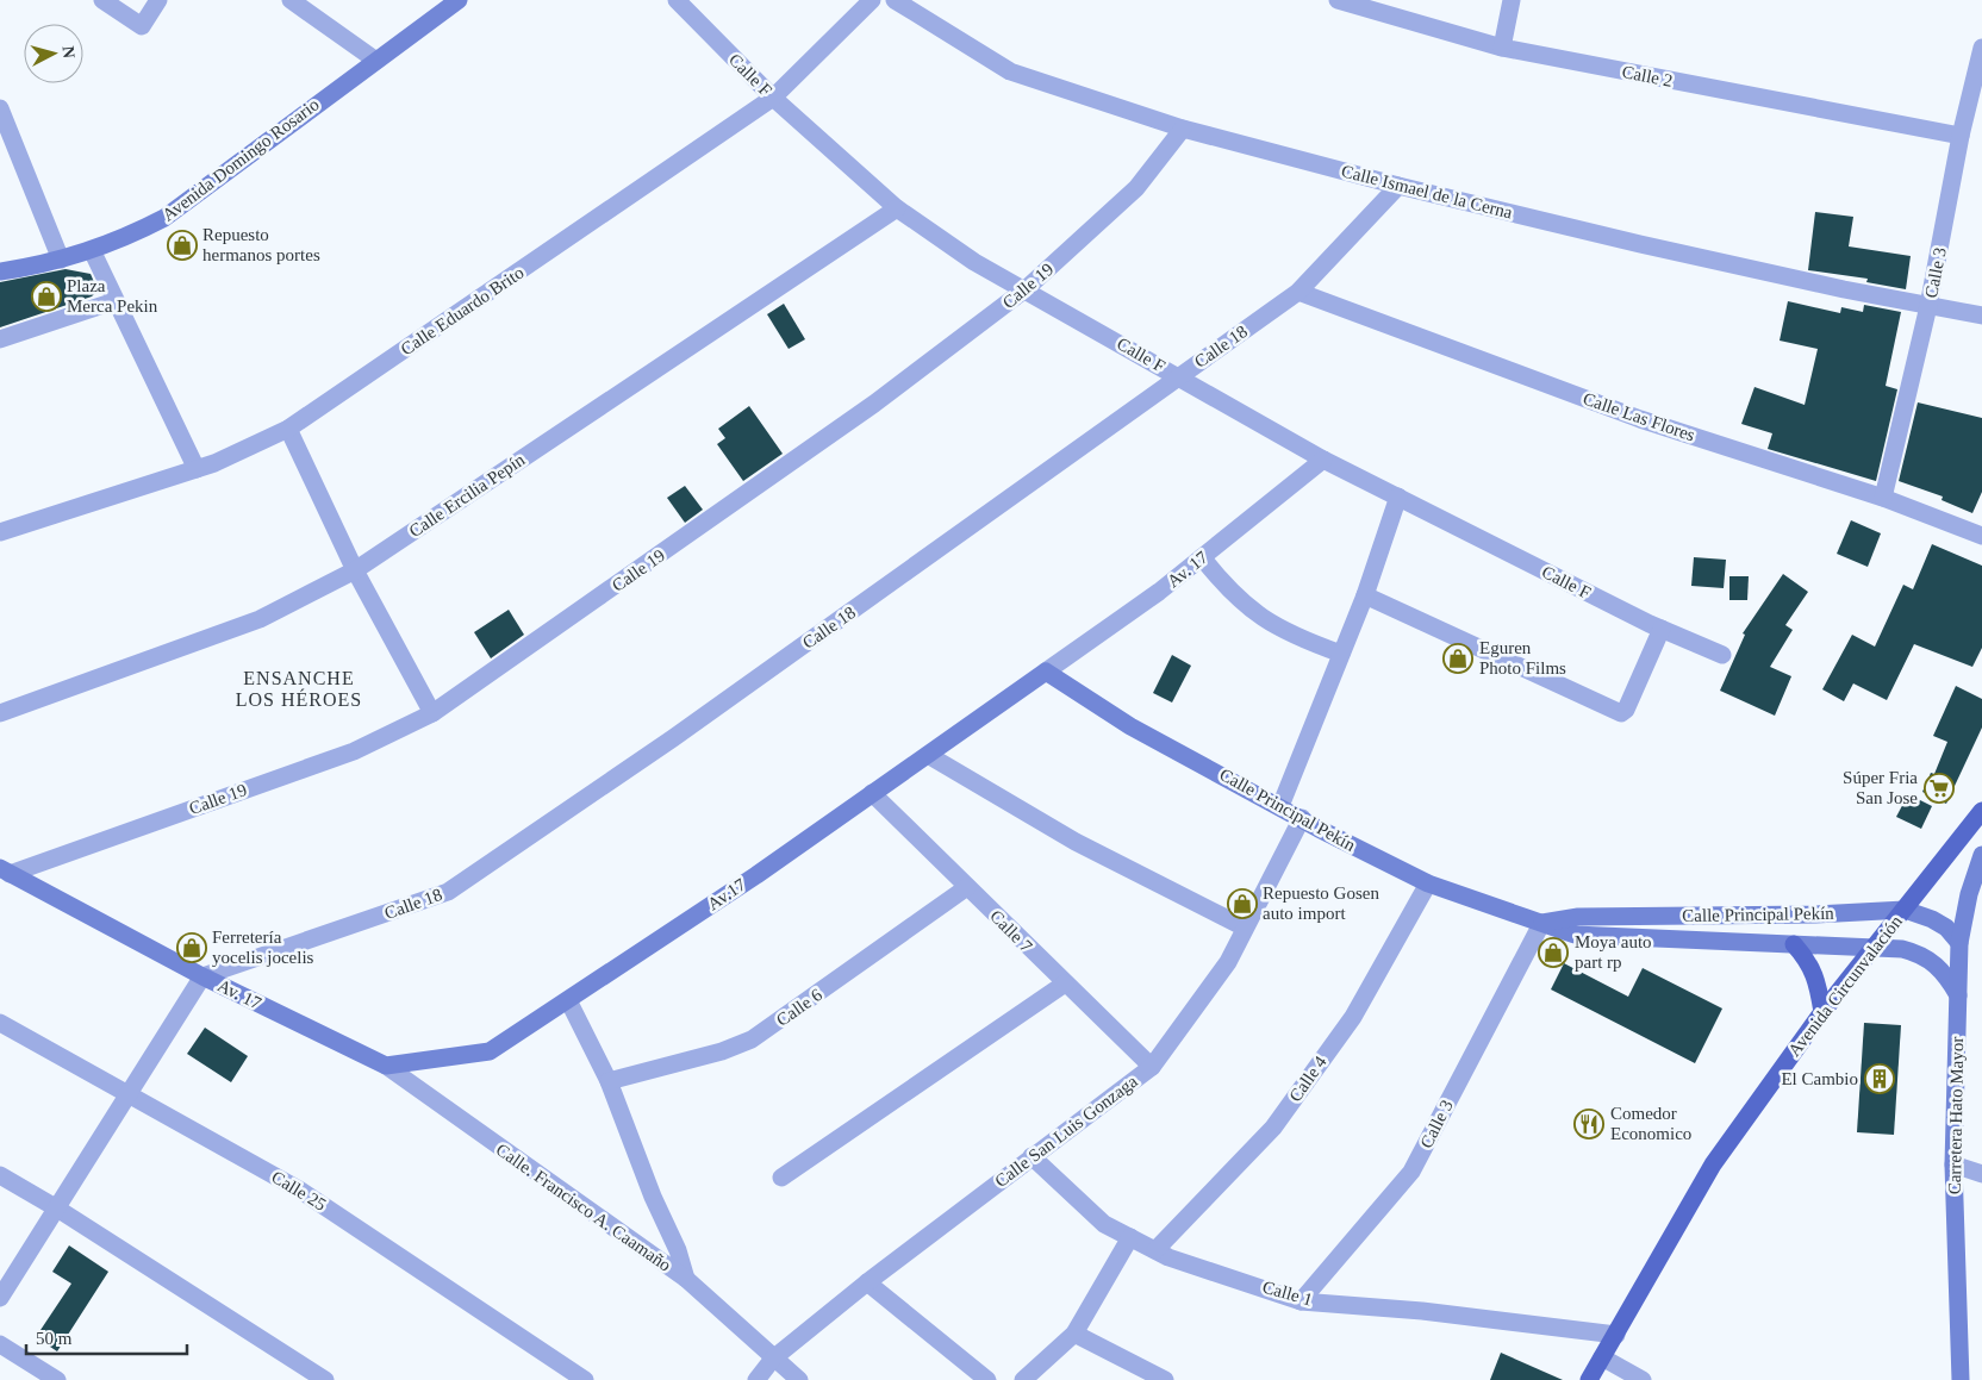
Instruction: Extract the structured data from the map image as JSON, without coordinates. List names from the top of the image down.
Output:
{
  "streets": {
    "main road": [
      "Avenida Domingo Rosario",
      "Av. 17",
      "Calle Principal Pekín",
      "Av.17",
      "Avenida Circunvalación",
      "Carretera Hato Mayor"
    ],
    "street": [
      "Calle F",
      "Calle 2",
      "Calle Ismael de la Cerna",
      "Calle 3",
      "Calle 19",
      "Calle Eduardo Brito",
      "Calle 18",
      "Calle Las Flores",
      "Calle Ercilia Pepín",
      "Calle 7",
      "Calle 6",
      "Calle 4",
      "Calle San Luis Gonzaga",
      "Calle 25",
      "Calle. Francisco A. Caamaño",
      "Calle 1"
    ]
  },
  "crossings": [
    ["Calle F", "Calle 19"],
    ["Calle F", "Calle Eduardo Brito"],
    ["Calle F", "Calle 18"],
    ["Calle F", "Calle Ercilia Pepín"],
    ["Calle F", "Av. 17"],
    ["Calle 2", "Calle 3"],
    ["Calle Ismael de la Cerna", "Calle 3"],
    ["Calle Ismael de la Cerna", "Calle 19"],
    ["Calle Ismael de la Cerna", "Calle 18"],
    ["Calle 3", "Calle Las Flores"],
    ["Calle 3", "Calle Principal Pekín"],
    ["Calle 3", "Calle 1"],
    ["Calle 19", "Av. 17"],
    ["Calle 18", "Calle Las Flores"],
    ["Calle 18", "Av. 17"],
    ["Av. 17", "Calle Principal Pekín"],
    ["Av. 17", "Av.17"],
    ["Av. 17", "Calle. Francisco A. Caamaño"],
    ["Calle Principal Pekín", "Av.17"],
    ["Calle Principal Pekín", "Avenida Circunvalación"],
    ["Calle Principal Pekín", "Calle 4"],
    ["Calle Principal Pekín", "Carretera Hato Mayor"],
    ["Calle Principal Pekín", "Calle San Luis Gonzaga"],
    ["Av.17", "Calle 7"],
    ["Av.17", "Calle. Francisco A. Caamaño"],
    ["Calle 7", "Calle 6"],
    ["Calle 7", "Calle San Luis Gonzaga"],
    ["Avenida Circunvalación", "Calle 1"],
    ["Calle 4", "Calle 1"],
    ["Calle San Luis Gonzaga", "Calle. Francisco A. Caamaño"],
    ["Calle San Luis Gonzaga", "Calle 1"]
  ],
  "districts": ["ENSANCHE LOS HÉROES"],
  "places": {
    "shop": [
      "Repuesto hermanos portes",
      "Plaza Merca Pekin",
      "Eguren Photo Films",
      "Repuesto Gosen auto import",
      "Ferretería yocelis jocelis",
      "Moya auto part rp"
    ],
    "supermarket": ["Súper Fria San Jose"],
    "building": ["El Cambio"],
    "restaurant": ["Comedor Economico"]
  },
  "scale_bar": "50 m",
  "north": "right"
}
